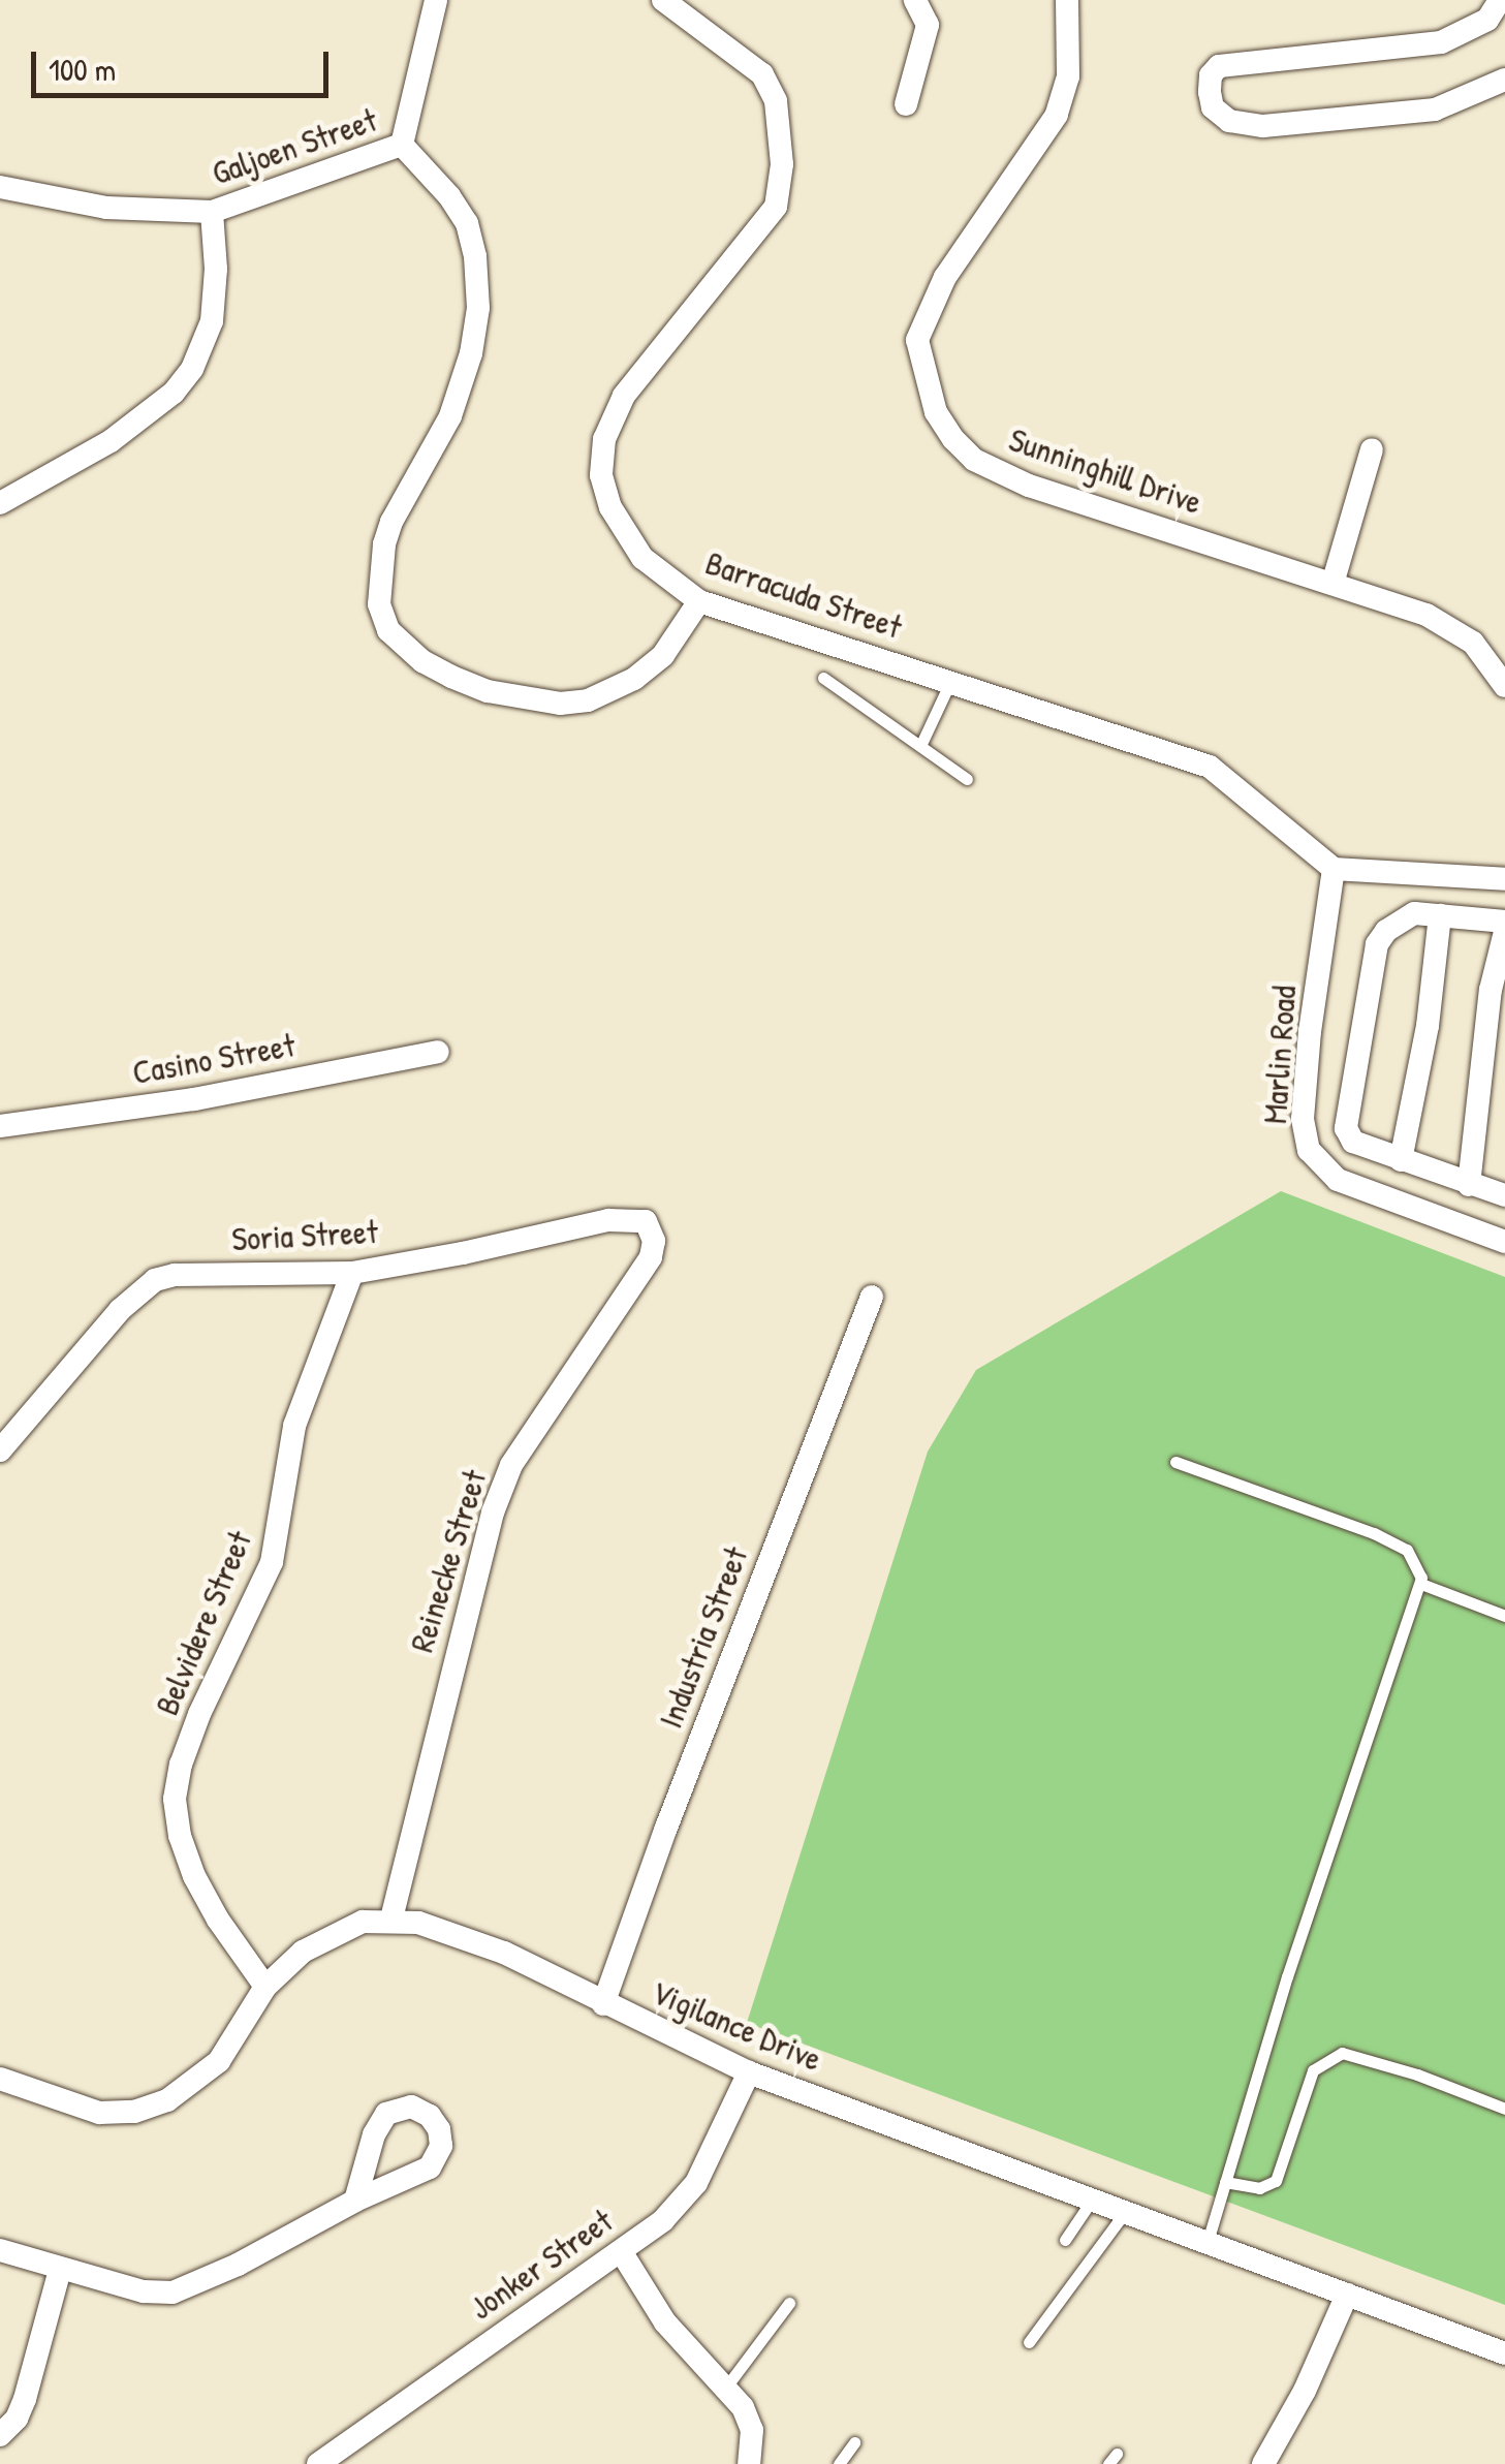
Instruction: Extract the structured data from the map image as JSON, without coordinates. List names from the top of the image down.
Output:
{
  "streets": {
    "street": [
      "Galjoen Street",
      "Sunninghill Drive",
      "Barracuda Street",
      "Marlin Road",
      "Casino Street",
      "Soria Street",
      "Reinecke Street",
      "Belvidere Street",
      "Industria Street",
      "Vigilance Drive",
      "Jonker Street"
    ]
  },
  "crossings": [
    ["Barracuda Street", "Marlin Road"],
    ["Soria Street", "Reinecke Street"],
    ["Soria Street", "Belvidere Street"],
    ["Reinecke Street", "Vigilance Drive"],
    ["Belvidere Street", "Vigilance Drive"],
    ["Industria Street", "Vigilance Drive"],
    ["Vigilance Drive", "Jonker Street"]
  ],
  "scale_bar": "100 m"
}
